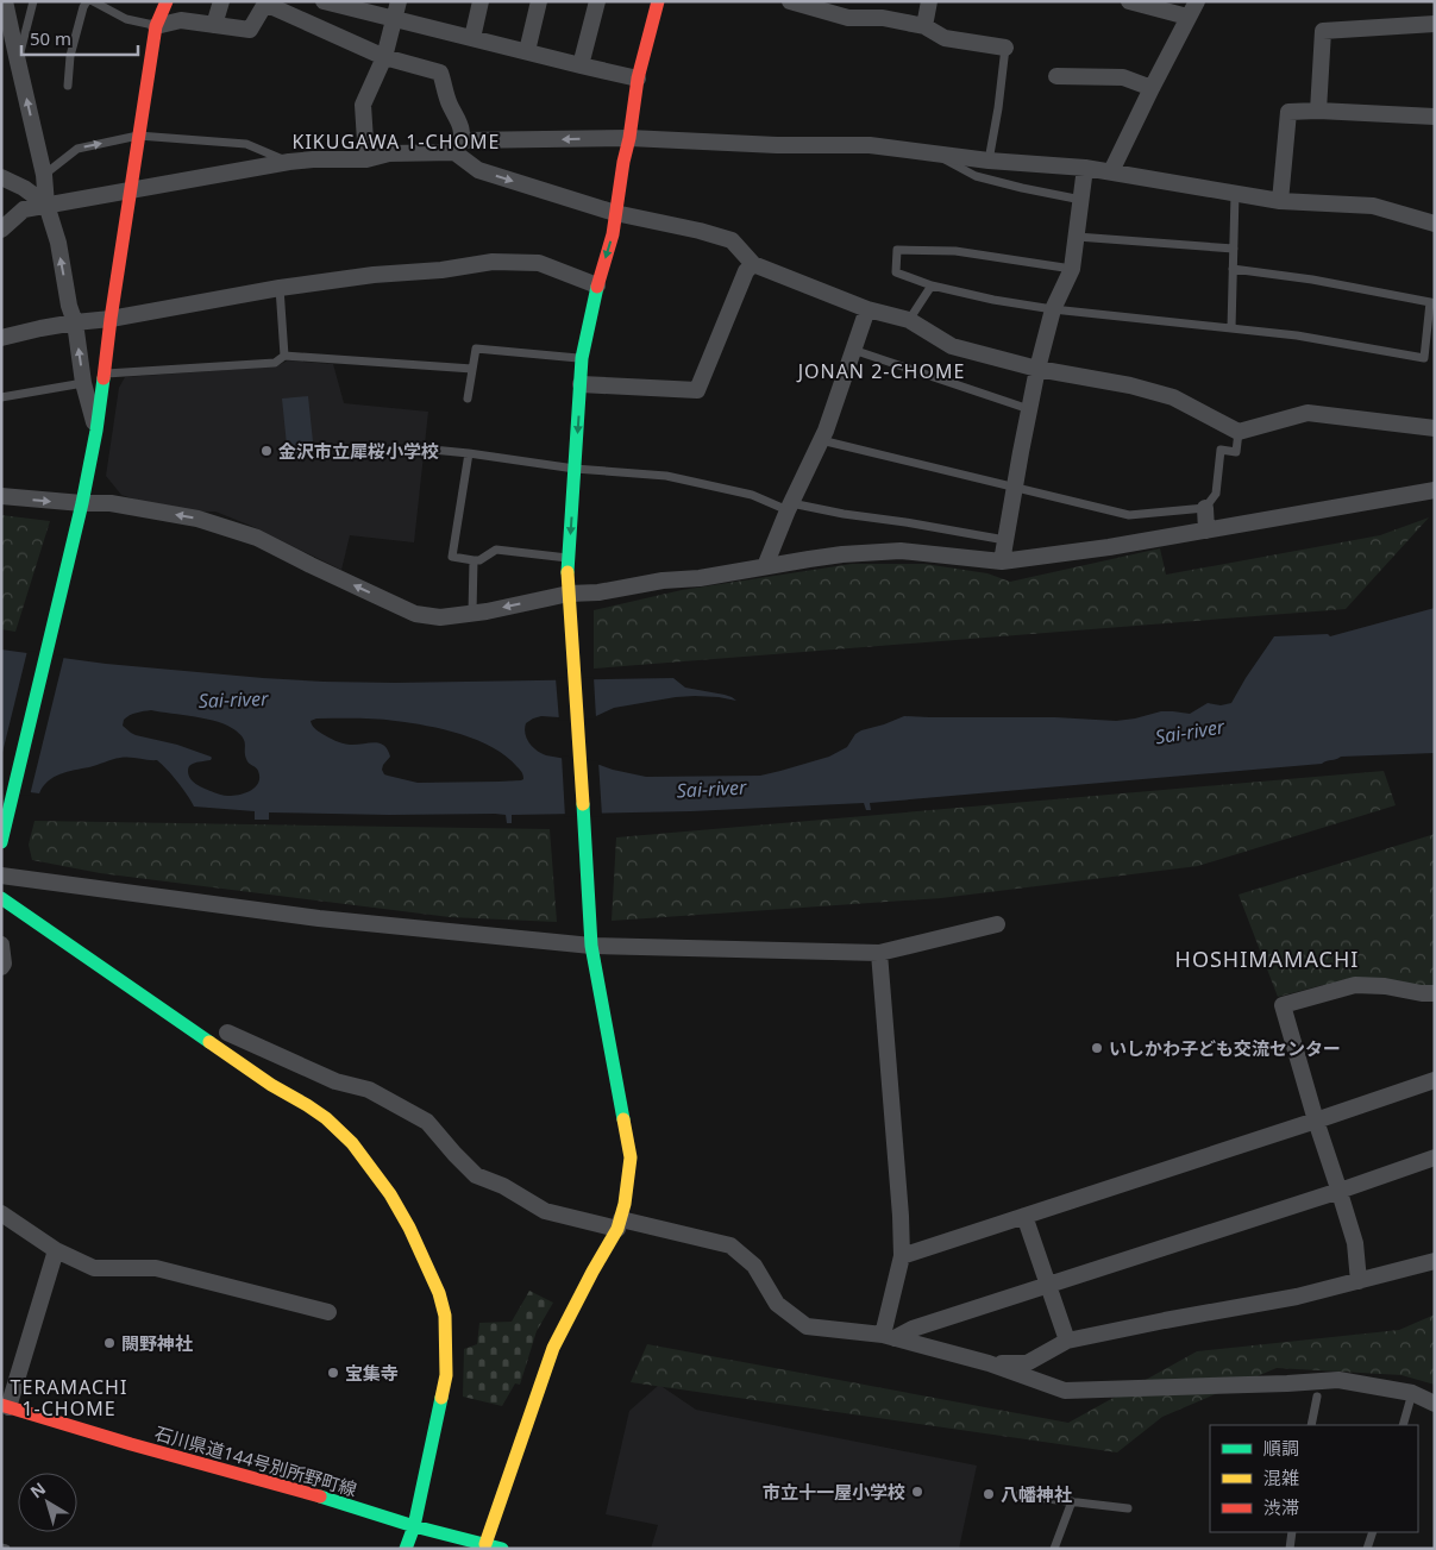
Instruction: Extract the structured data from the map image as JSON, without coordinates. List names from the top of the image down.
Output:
{
  "streets": {
    "street": ["石川県道144号別所野町線"]
  },
  "districts": [
    "KIKUGAWA 1-CHOME",
    "JONAN 2-CHOME",
    "HOSHIMAMACHI",
    "TERAMACHI 1-CHOME"
  ],
  "water": ["Sai-river"],
  "places": [
    "金沢市立犀桜小学校",
    "いしかわ子ども交流センター",
    "闕野神社",
    "宝集寺",
    "市立十一屋小学校",
    "八幡神社"
  ],
  "legend": ["順調", "混雑", "渋滞"],
  "scale_bar": "50 m",
  "north": "top left"
}
